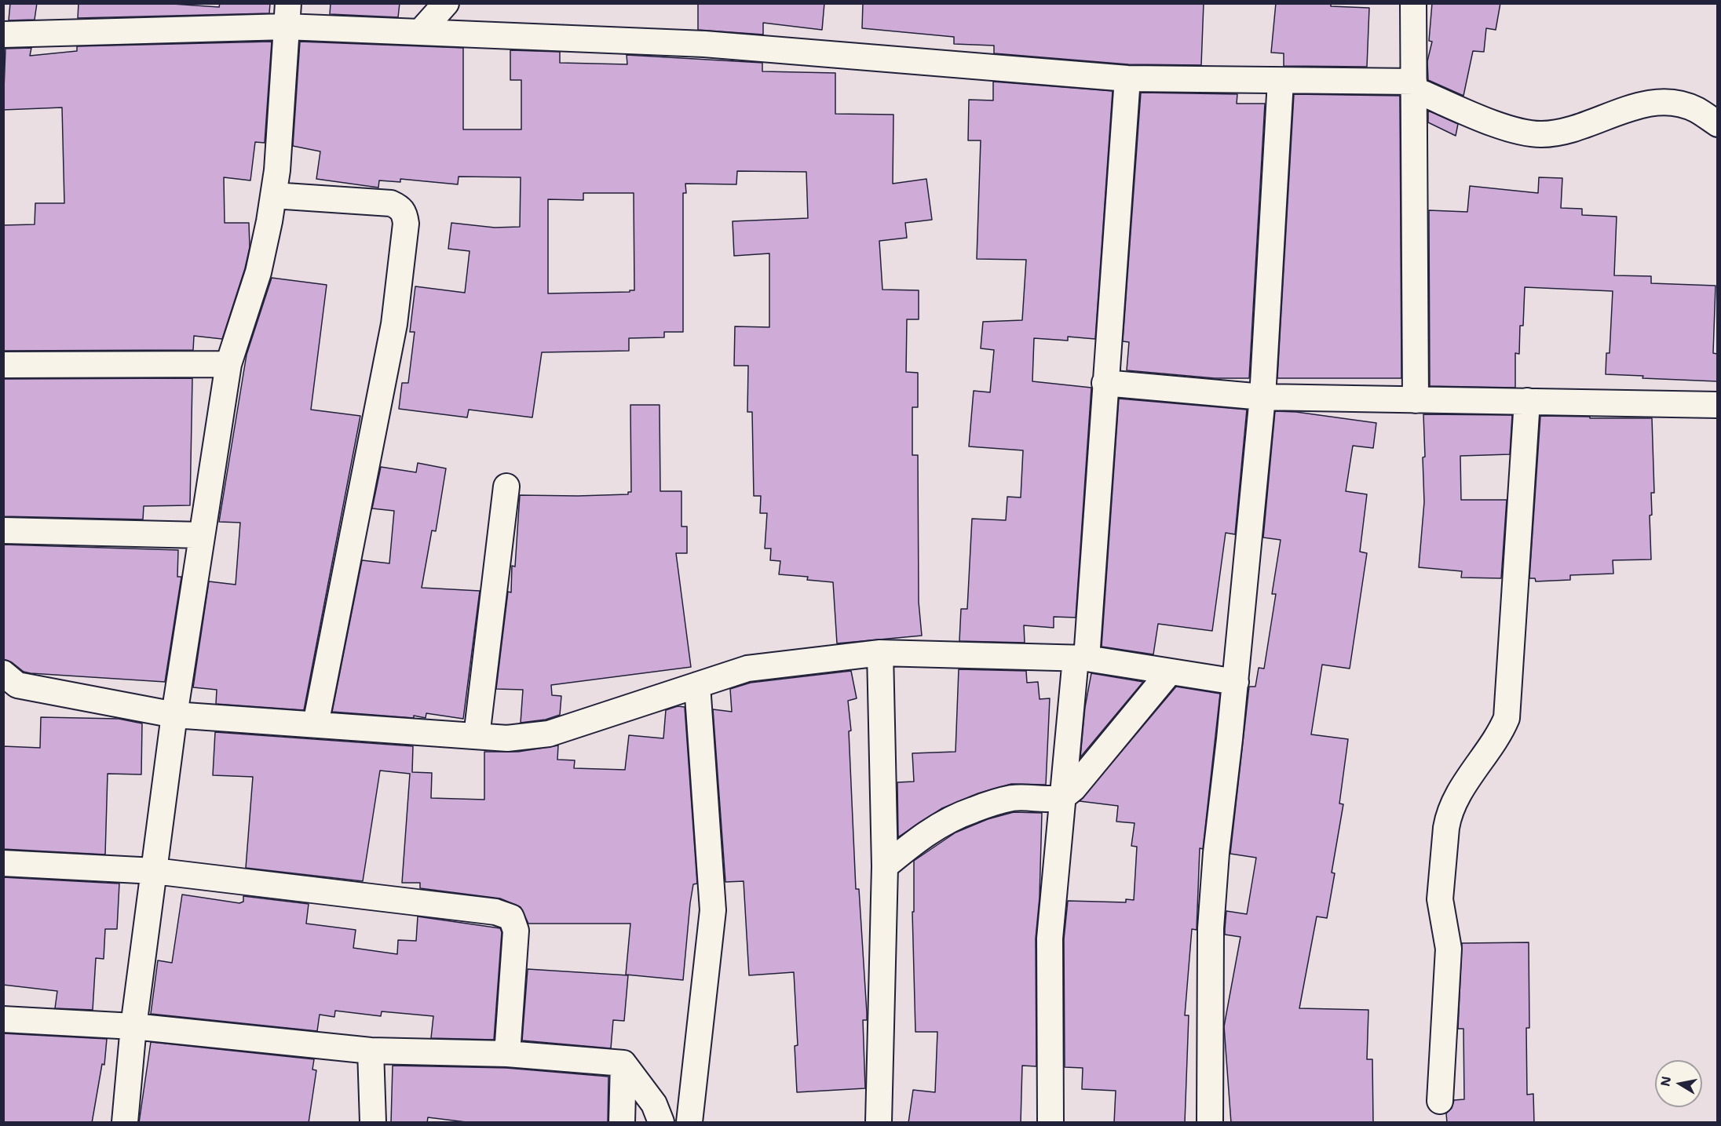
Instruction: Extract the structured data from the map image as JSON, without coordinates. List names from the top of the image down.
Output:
{
  "north": "left"
}
